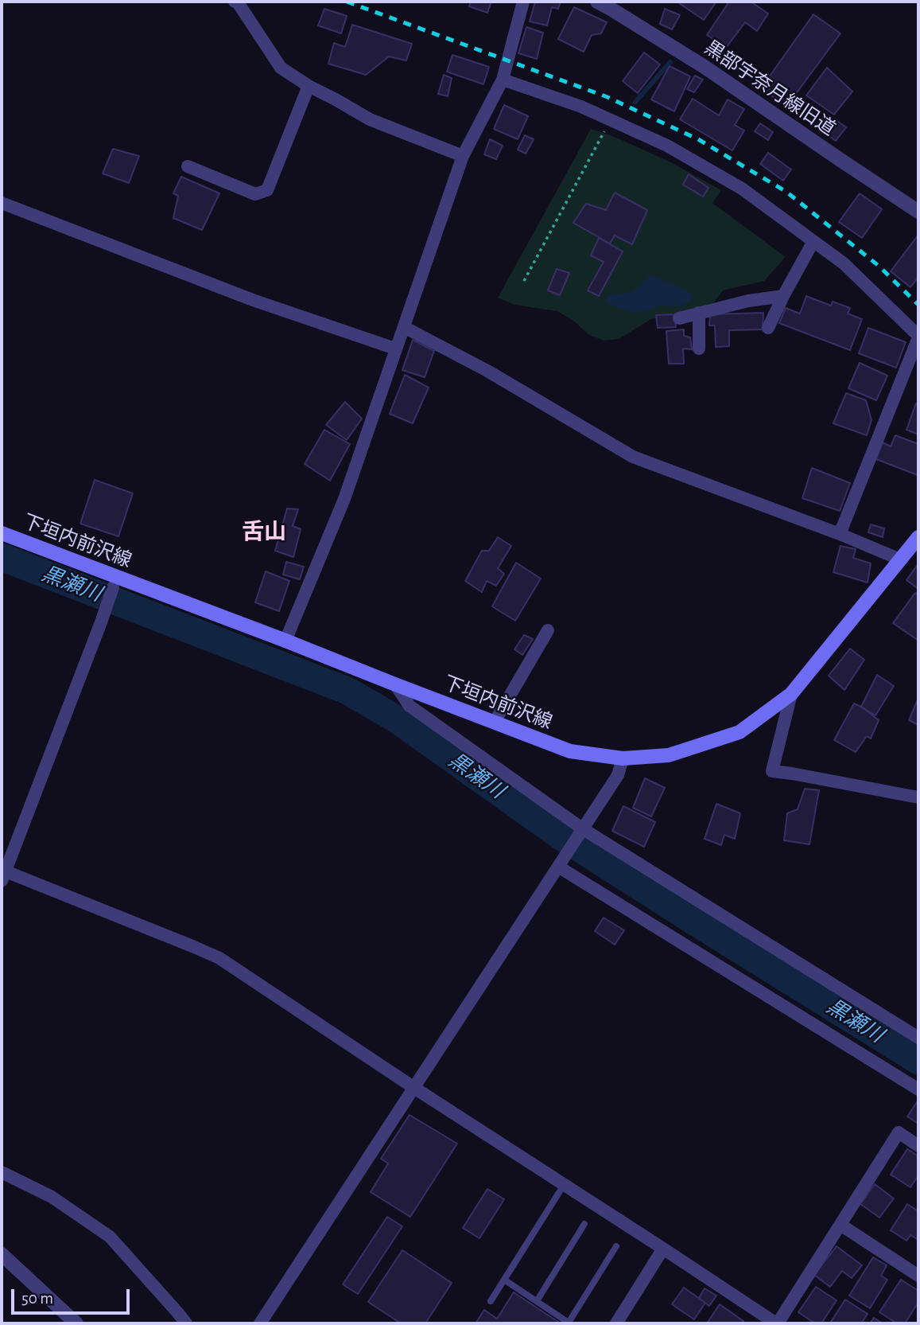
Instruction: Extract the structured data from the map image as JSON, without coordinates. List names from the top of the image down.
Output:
{
  "streets": {
    "main road": ["下垣内前沢線"],
    "street": ["黒部宇奈月線旧道"]
  },
  "districts": ["舌山"],
  "water": ["黒瀬川"],
  "scale_bar": "50 m"
}
